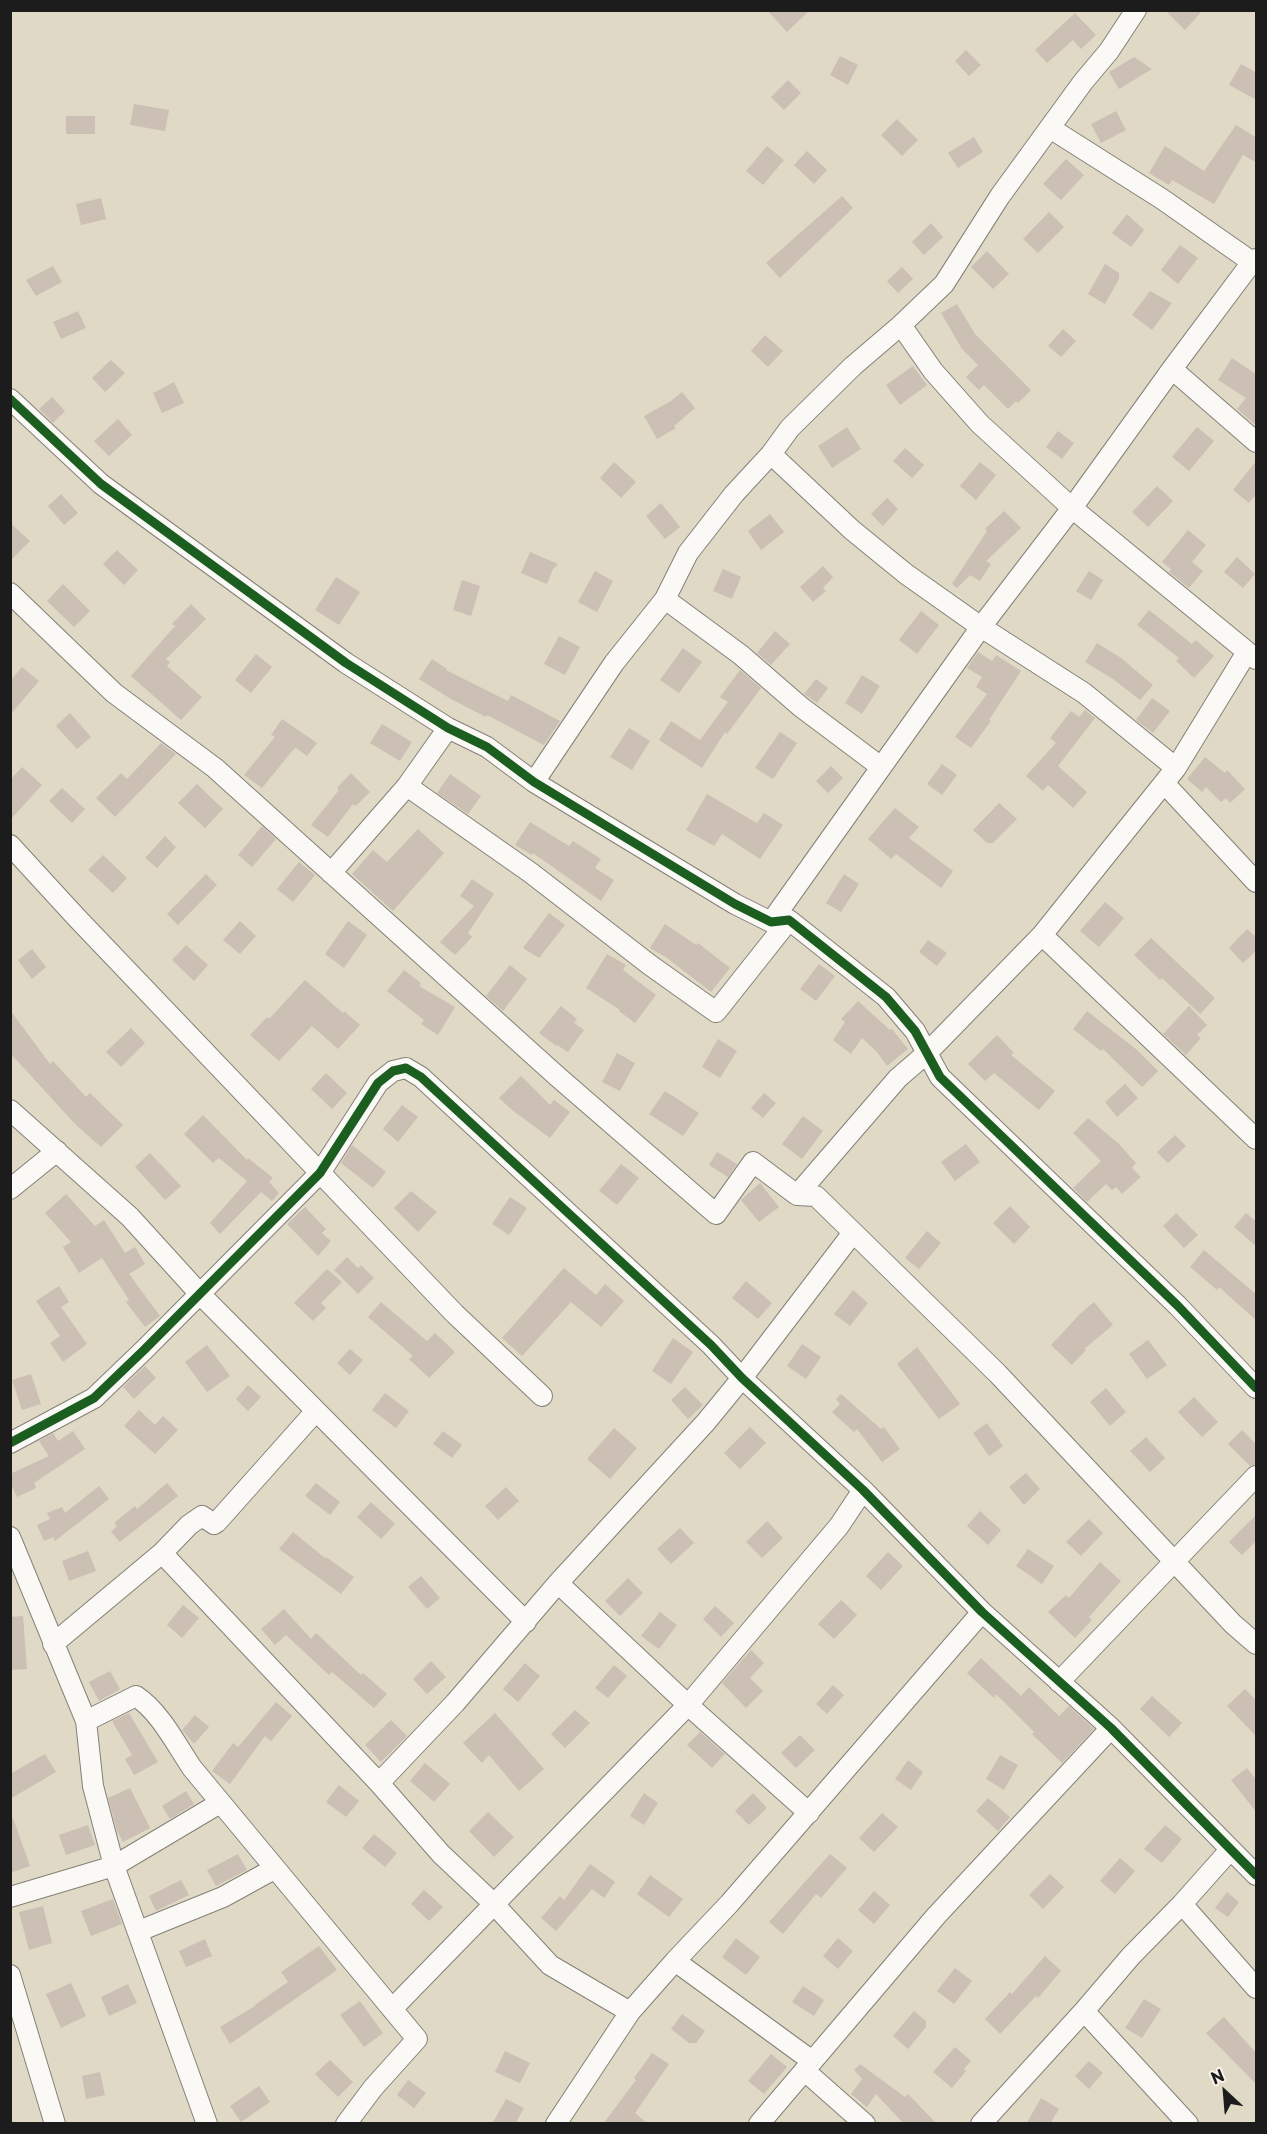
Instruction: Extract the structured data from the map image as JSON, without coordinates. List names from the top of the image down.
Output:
{
  "north": "top left"
}
